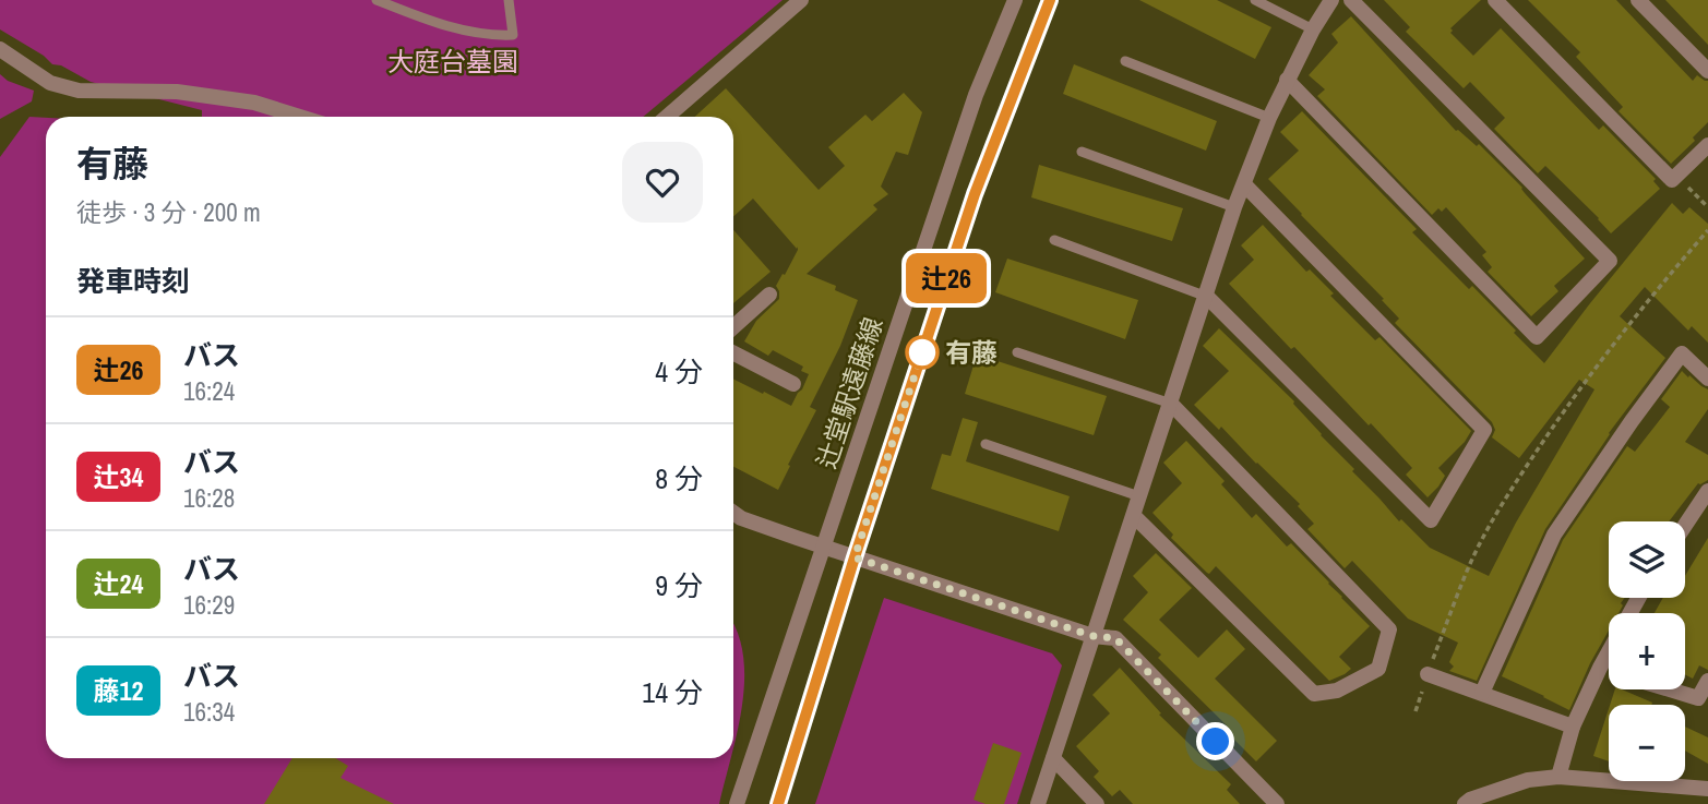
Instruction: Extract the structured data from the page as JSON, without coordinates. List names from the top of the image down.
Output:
{
  "streets": {
    "street": ["辻堂駅遠藤線"]
  },
  "parks": ["大庭台墓園"],
  "places": ["有藤"],
  "lines": ["bus line 辻26"],
  "page": {
    "on_map": "辻26",
    "heading": [
      ["有藤", "徒歩 · 3 分 · 200 m"],
      "発車時刻"
    ],
    "list": [
      {
        "mark": "辻26",
        "name": "バス",
        "note": "16:24",
        "value": "4 分"
      },
      {
        "mark": "辻34",
        "name": "バス",
        "note": "16:28",
        "value": "8 分"
      },
      {
        "mark": "辻24",
        "name": "バス",
        "note": "16:29",
        "value": "9 分"
      },
      {
        "mark": "藤12",
        "name": "バス",
        "note": "16:34",
        "value": "14 分"
      }
    ],
    "map_buttons": ["+", "−"]
  }
}
